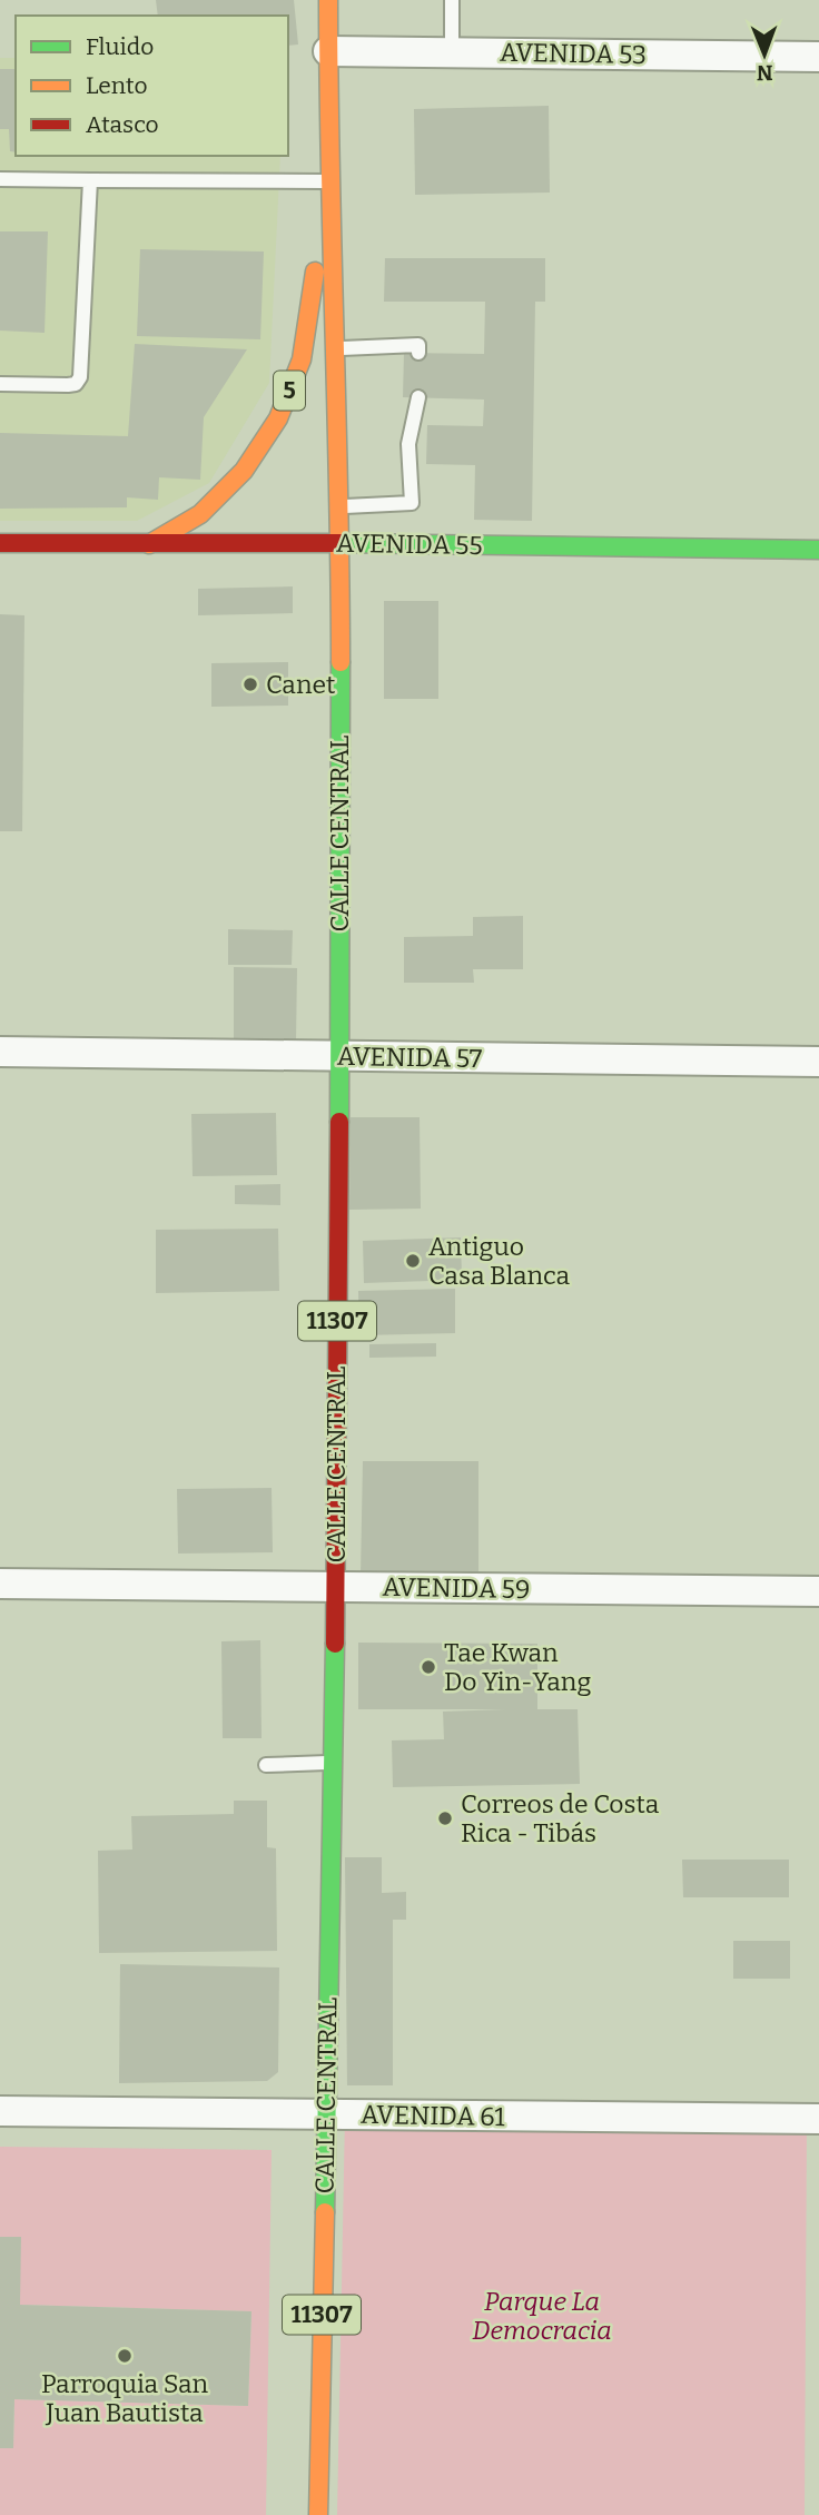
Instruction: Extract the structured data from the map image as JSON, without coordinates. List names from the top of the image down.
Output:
{
  "streets": {
    "main road": [
      "5",
      "AVENIDA 55",
      "CALLE CENTRAL",
      "11307"
    ],
    "street": [
      "AVENIDA 53",
      "AVENIDA 57",
      "AVENIDA 59",
      "AVENIDA 61"
    ]
  },
  "crossings": [
    ["AVENIDA 53", "CALLE CENTRAL"],
    ["AVENIDA 55", "CALLE CENTRAL"],
    ["CALLE CENTRAL", "AVENIDA 57"],
    ["CALLE CENTRAL", "AVENIDA 59"],
    ["CALLE CENTRAL", "AVENIDA 61"]
  ],
  "parks": ["Parque La Democracia"],
  "places": [
    "Canet",
    "Antiguo Casa Blanca",
    "Tae Kwan Do Yin-Yang",
    "Correos de Costa Rica - Tibás",
    "Parroquia San Juan Bautista"
  ],
  "legend": ["Fluido", "Lento", "Atasco"],
  "north": "bottom"
}
